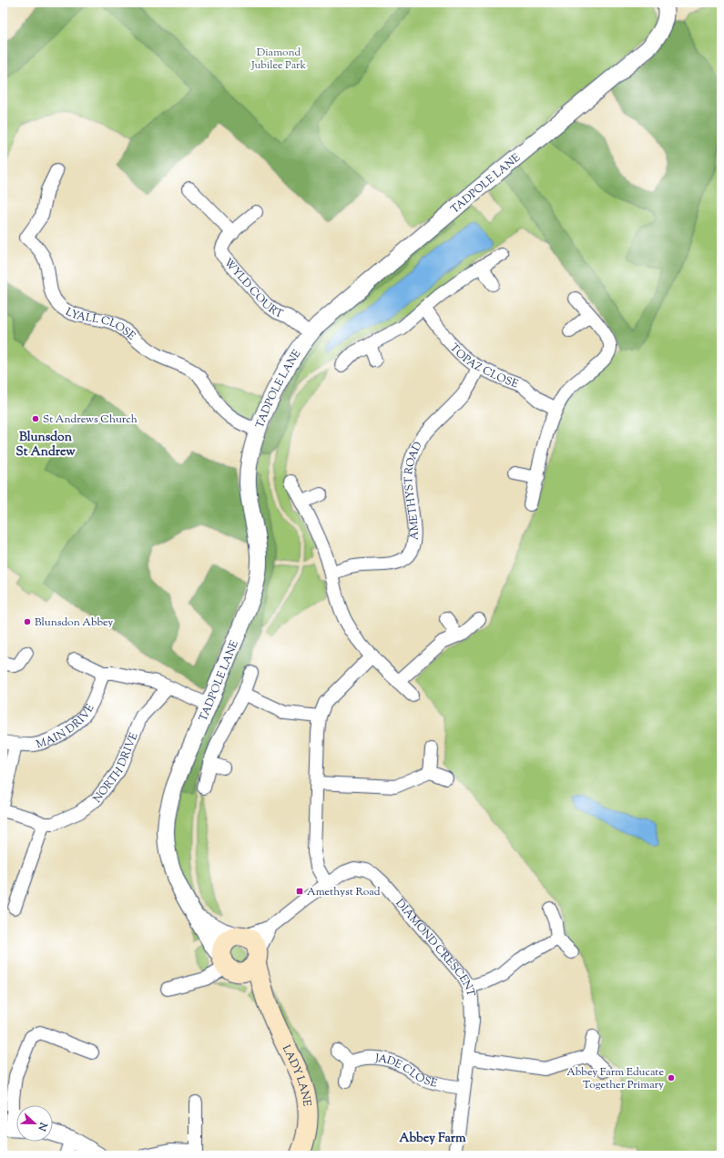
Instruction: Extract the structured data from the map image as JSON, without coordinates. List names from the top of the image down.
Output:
{
  "streets": {
    "main road": ["LADY LANE"],
    "street": [
      "TADPOLE LANE",
      "WYLD COURT",
      "LYALL CLOSE",
      "TOPAZ CLOSE",
      "AMETHYST ROAD",
      "MAIN DRIVE",
      "NORTH DRIVE",
      "DIAMOND CRESCENT",
      "JADE CLOSE"
    ]
  },
  "crossings": [
    ["TADPOLE LANE", "WYLD COURT"],
    ["TADPOLE LANE", "LYALL CLOSE"],
    ["TADPOLE LANE", "DIAMOND CRESCENT"],
    ["TADPOLE LANE", "LADY LANE"],
    ["TOPAZ CLOSE", "AMETHYST ROAD"],
    ["DIAMOND CRESCENT", "JADE CLOSE"],
    ["DIAMOND CRESCENT", "LADY LANE"]
  ],
  "districts": ["Blunsdon St Andrew", "Abbey Farm"],
  "parks": ["Diamond Jubilee Park"],
  "places": {
    "other": ["St Andrews Church", "Blunsdon Abbey", "Abbey Farm Educate Together Primary"],
    "transit": ["Amethyst Road"]
  },
  "north": "right"
}
